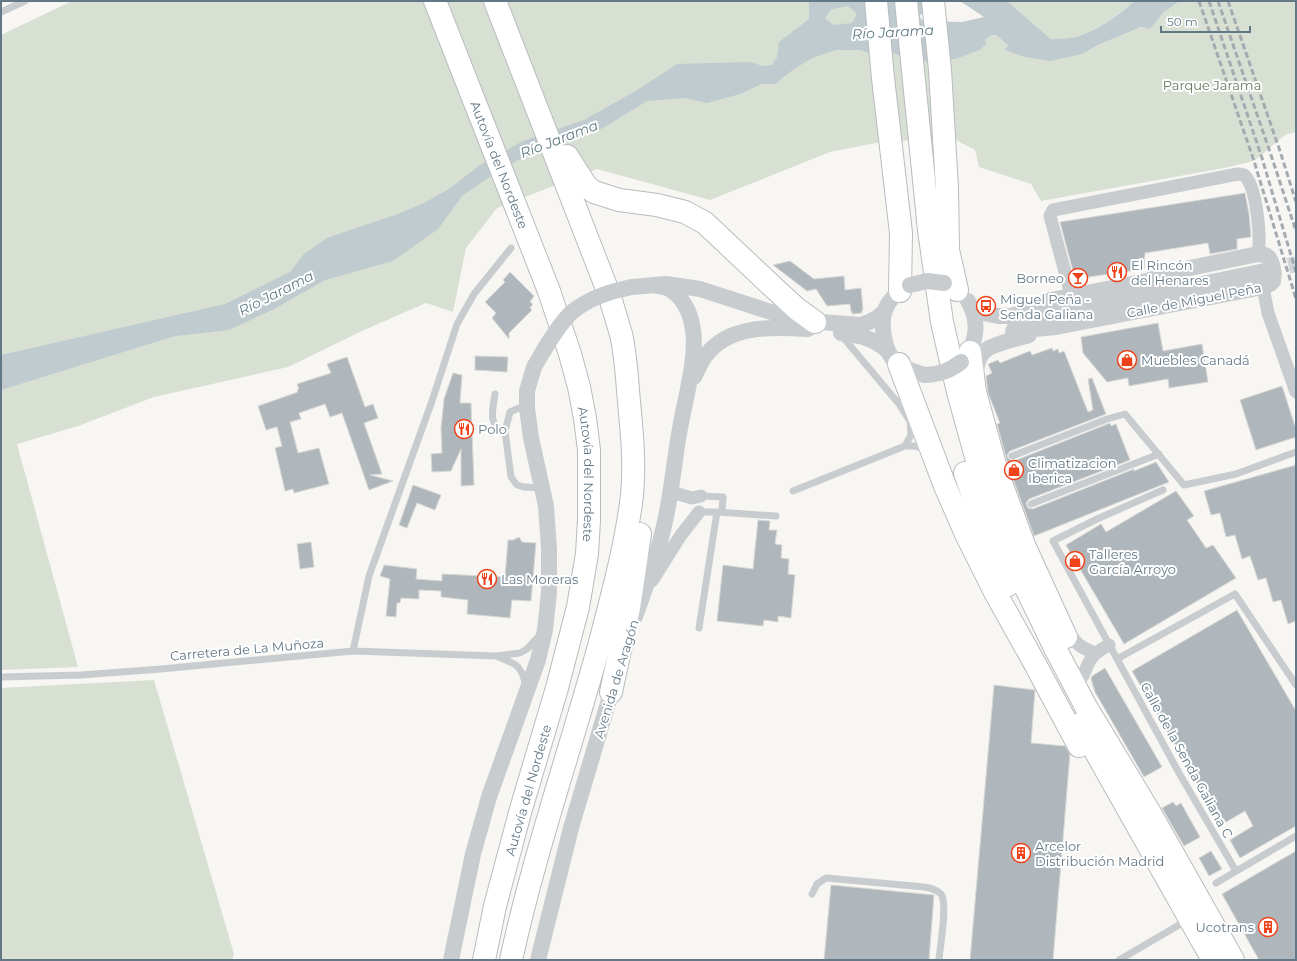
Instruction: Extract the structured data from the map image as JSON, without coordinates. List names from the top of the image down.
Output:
{
  "streets": {
    "highway": ["Autovía del Nordeste"],
    "street": ["Calle de Miguel Peña", "Avenida de Aragón"],
    "lane": ["Carretera de La Muñoza", "Calle de la Senda Galiana C"]
  },
  "water": ["Río Jarama"],
  "parks": ["Parque Jarama"],
  "places": {
    "restaurant": ["El Rincón del Henares", "Polo", "Las Moreras"],
    "bar": ["Borneo"],
    "bus stop": ["Miguel Peña - Senda Galiana"],
    "shop": ["Muebles Canadá", "Climatizacion Iberica", "Talleres García Arroyo"],
    "building": ["Arcelor Distribución Madrid", "Ucotrans"]
  },
  "scale_bar": "50 m"
}
